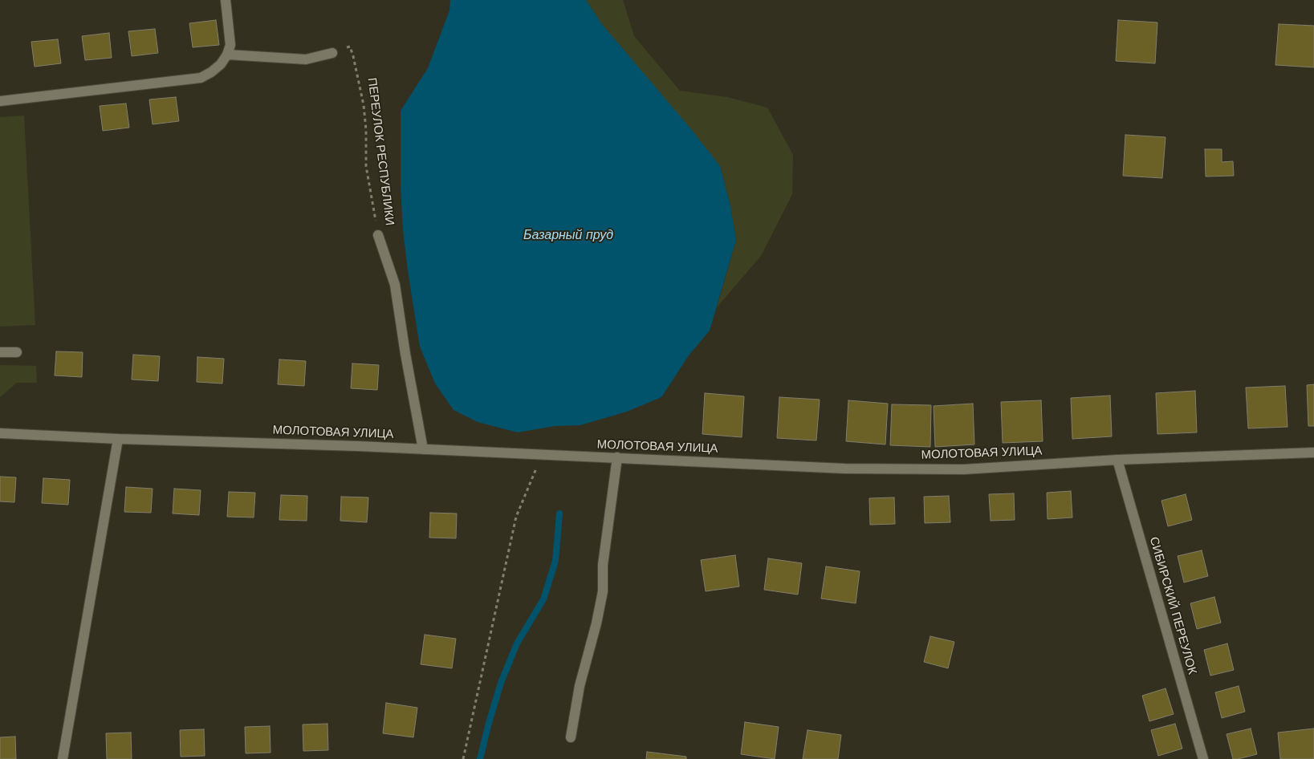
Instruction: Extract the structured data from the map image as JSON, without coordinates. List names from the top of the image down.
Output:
{
  "streets": {
    "street": ["ПЕРЕУЛОК РЕСПУБЛИКИ", "МОЛОТОВАЯ УЛИЦА", "СИБИРСКИЙ ПЕРЕУЛОК"]
  },
  "crossings": [
    ["ПЕРЕУЛОК РЕСПУБЛИКИ", "МОЛОТОВАЯ УЛИЦА"],
    ["МОЛОТОВАЯ УЛИЦА", "СИБИРСКИЙ ПЕРЕУЛОК"]
  ],
  "water": ["Базарный пруд"]
}
